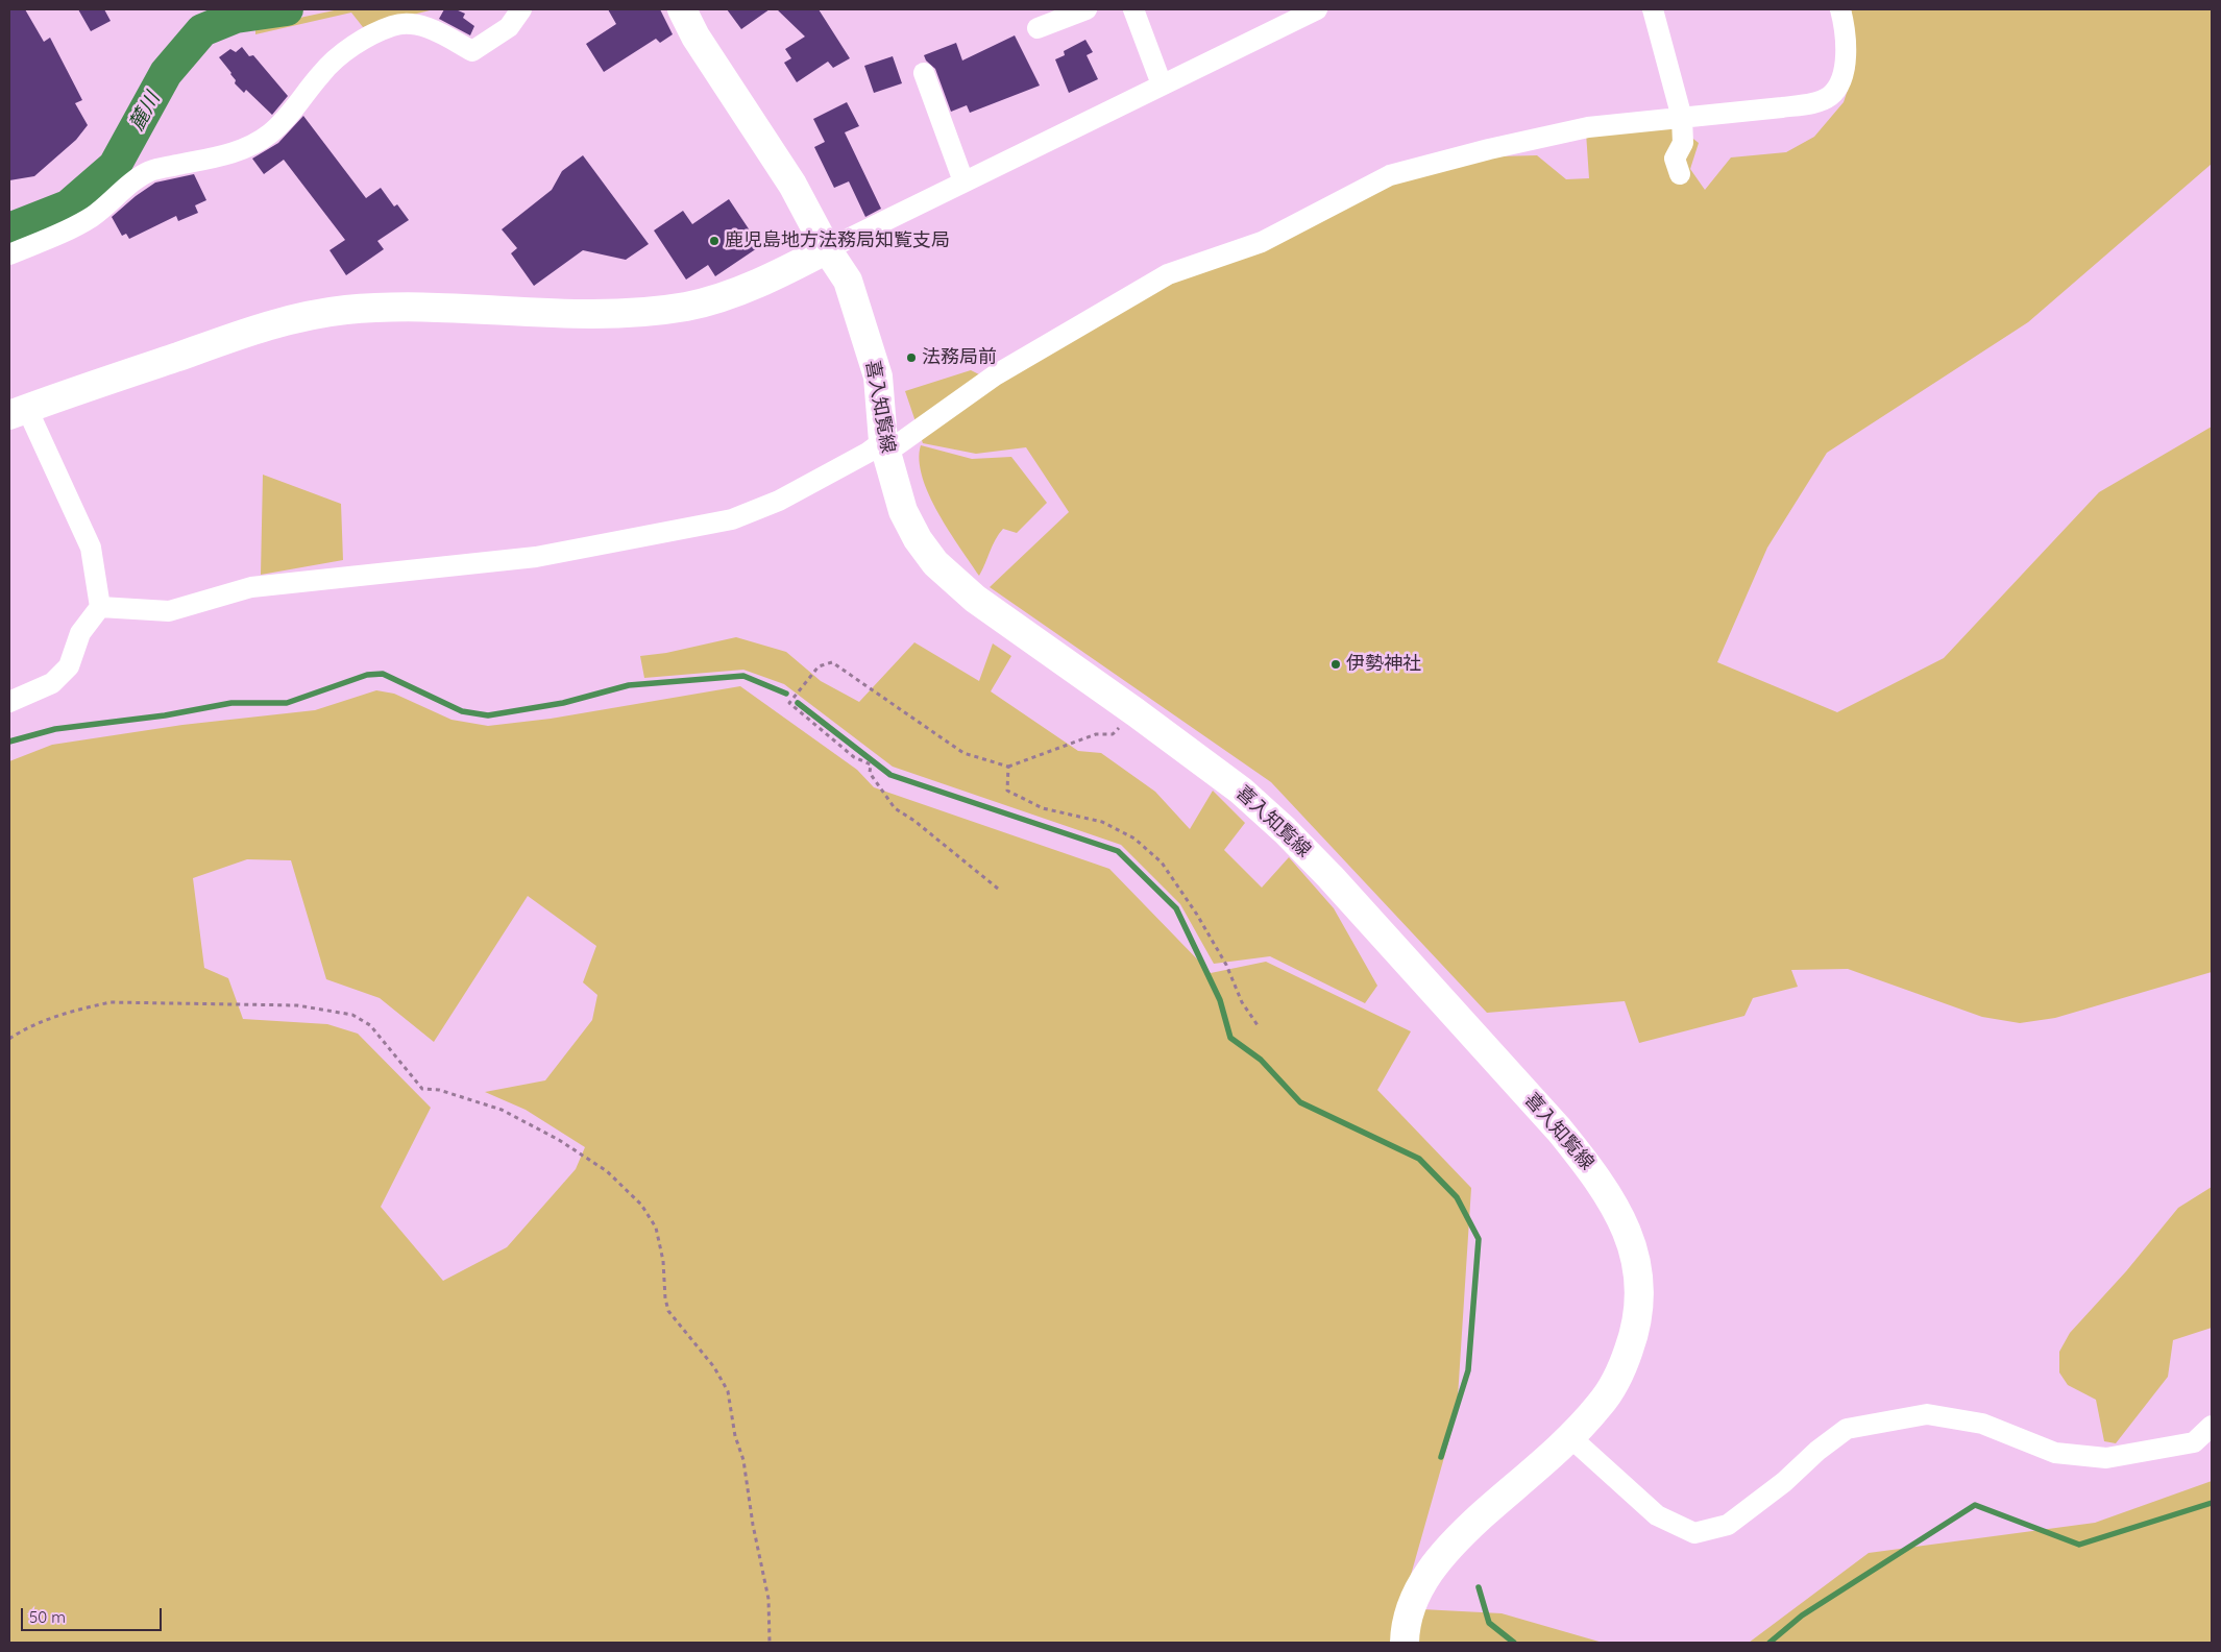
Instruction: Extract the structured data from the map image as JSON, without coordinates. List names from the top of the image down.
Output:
{
  "streets": {
    "main road": ["喜入知覧線"]
  },
  "water": ["麓川"],
  "places": ["鹿児島地方法務局知覧支局", "法務局前", "伊勢神社"],
  "scale_bar": "50 m"
}
